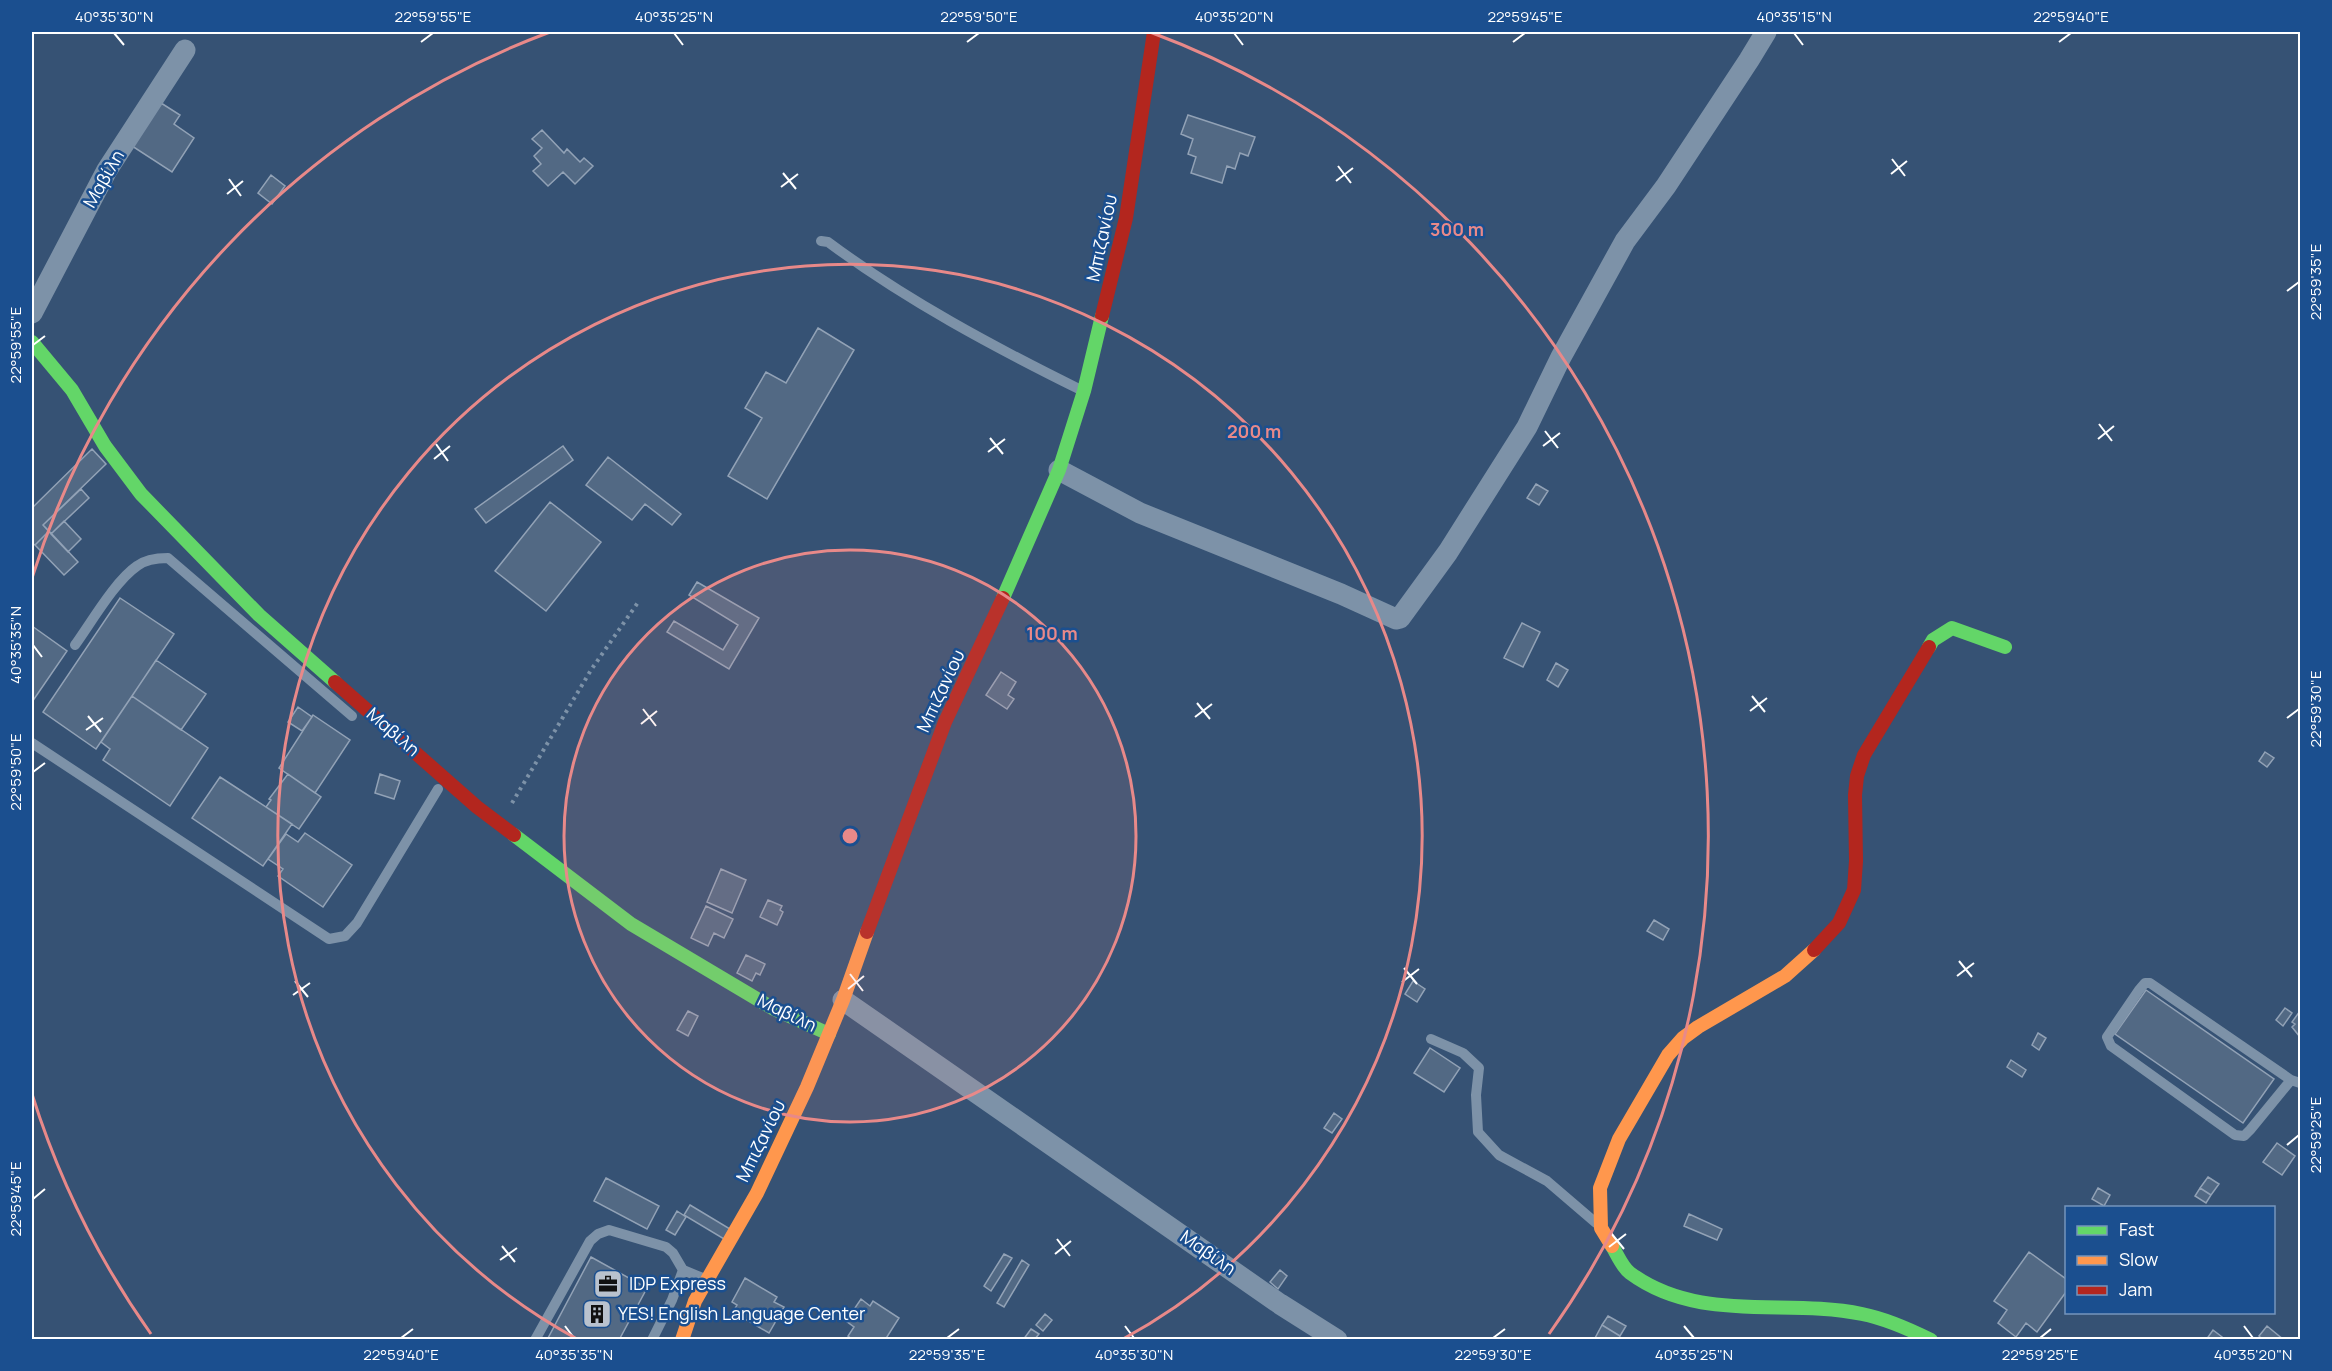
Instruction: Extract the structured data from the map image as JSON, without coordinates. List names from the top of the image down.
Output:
{
  "streets": {
    "street": ["Μαβίλη", "Μπιζανίου"]
  },
  "crossings": [
    ["Μαβίλη", "Μπιζανίου"]
  ],
  "places": {
    "office": ["IDP Express"],
    "building": ["YES! English Language Center"]
  },
  "legend": ["Fast", "Slow", "Jam"],
  "coordinates": [
    "40°35'30\"N",
    "22°59'55\"E",
    "40°35'25\"N",
    "22°59'50\"E",
    "40°35'20\"N",
    "22°59'45\"E",
    "40°35'15\"N",
    "22°59'40\"E",
    "22°59'35\"E",
    "40°35'35\"N",
    "22°59'30\"E",
    "22°59'25\"E"
  ],
  "rings": ["300 m", "200 m", "100 m"]
}
